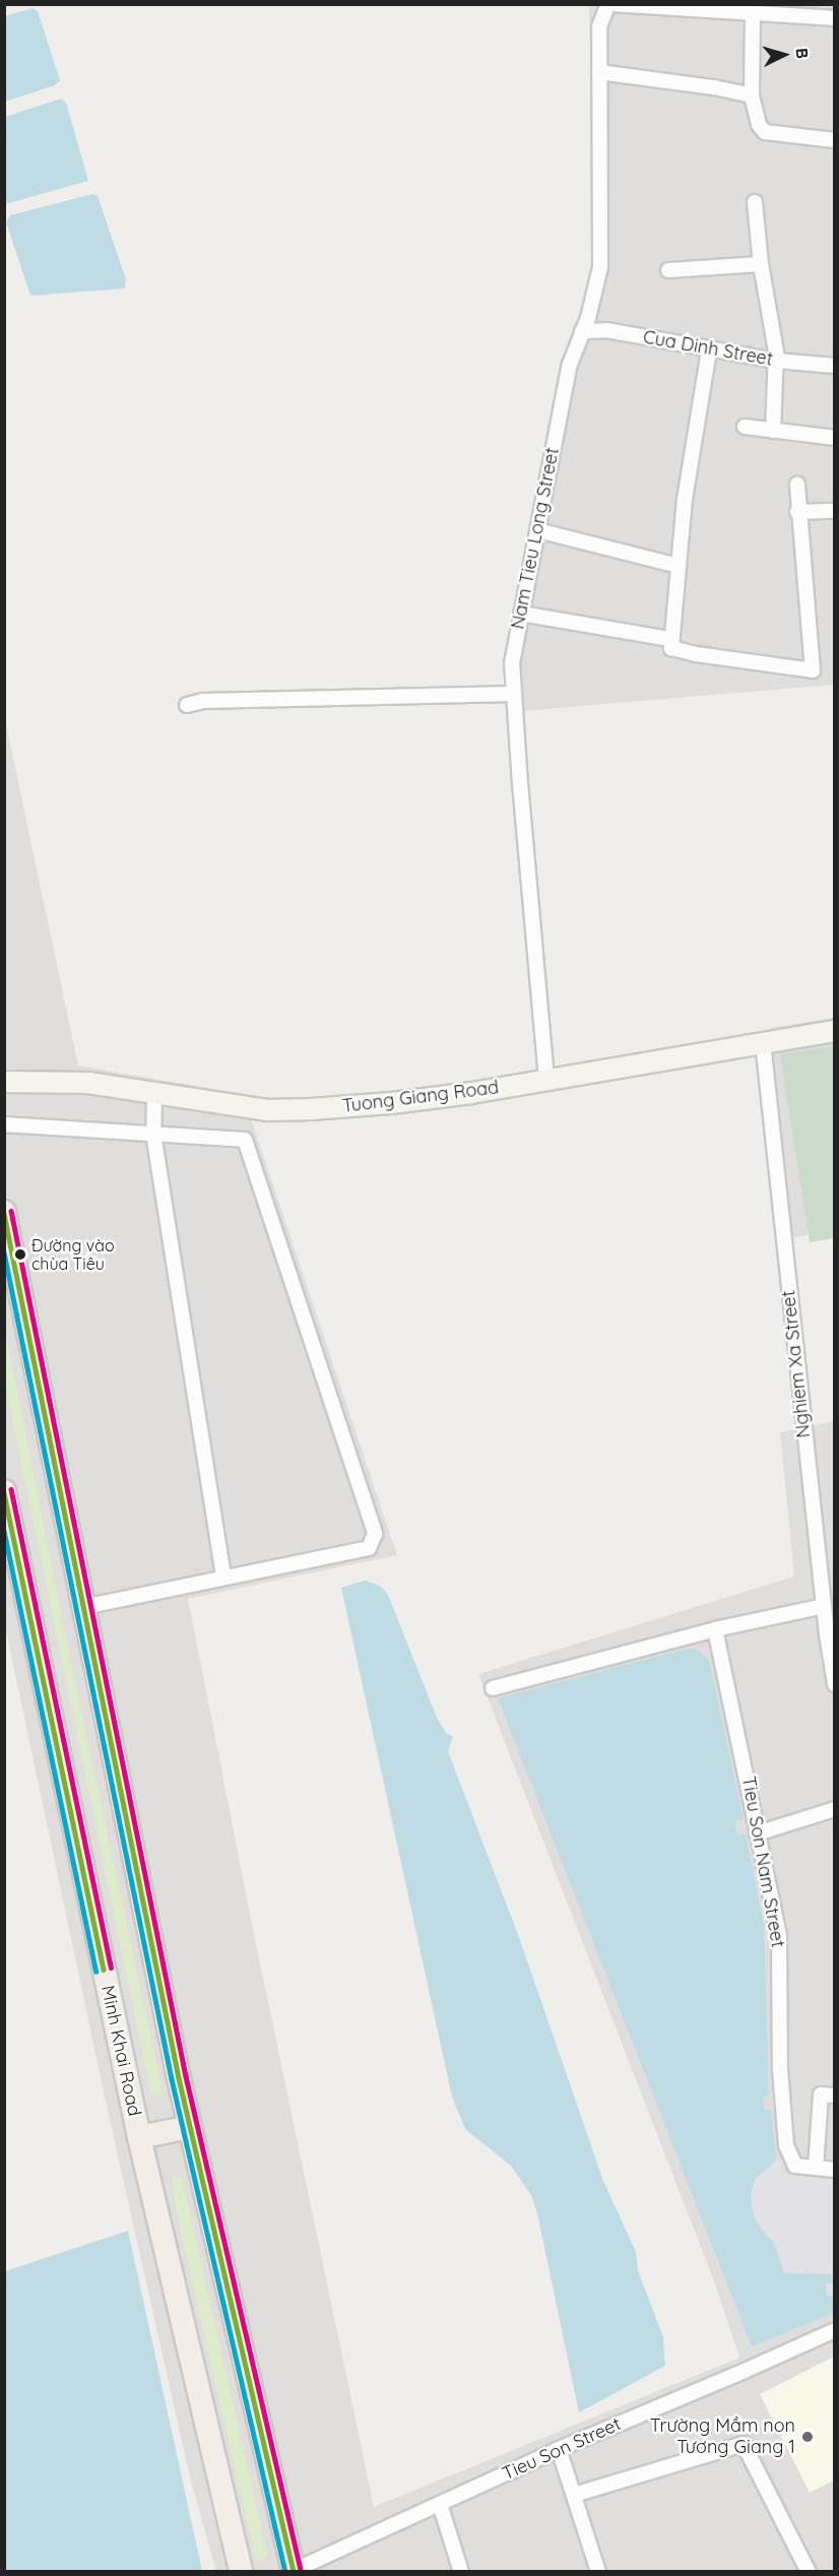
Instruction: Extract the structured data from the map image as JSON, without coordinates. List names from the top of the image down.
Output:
{
  "streets": {
    "main road": ["Tuong Giang Road", "Minh Khai Road"],
    "street": [
      "Cua Dinh Street",
      "Nam Tieu Long Street",
      "Nghiem Xa Street",
      "Tieu Son Nam Street",
      "Tieu Son Street"
    ]
  },
  "crossings": [
    ["Cua Dinh Street", "Nam Tieu Long Street"],
    ["Nam Tieu Long Street", "Tuong Giang Road"],
    ["Tuong Giang Road", "Nghiem Xa Street"]
  ],
  "places": ["Đường vào chùa Tiêu", "Trường Mầm non Tương Giang 1"],
  "north": "right"
}
